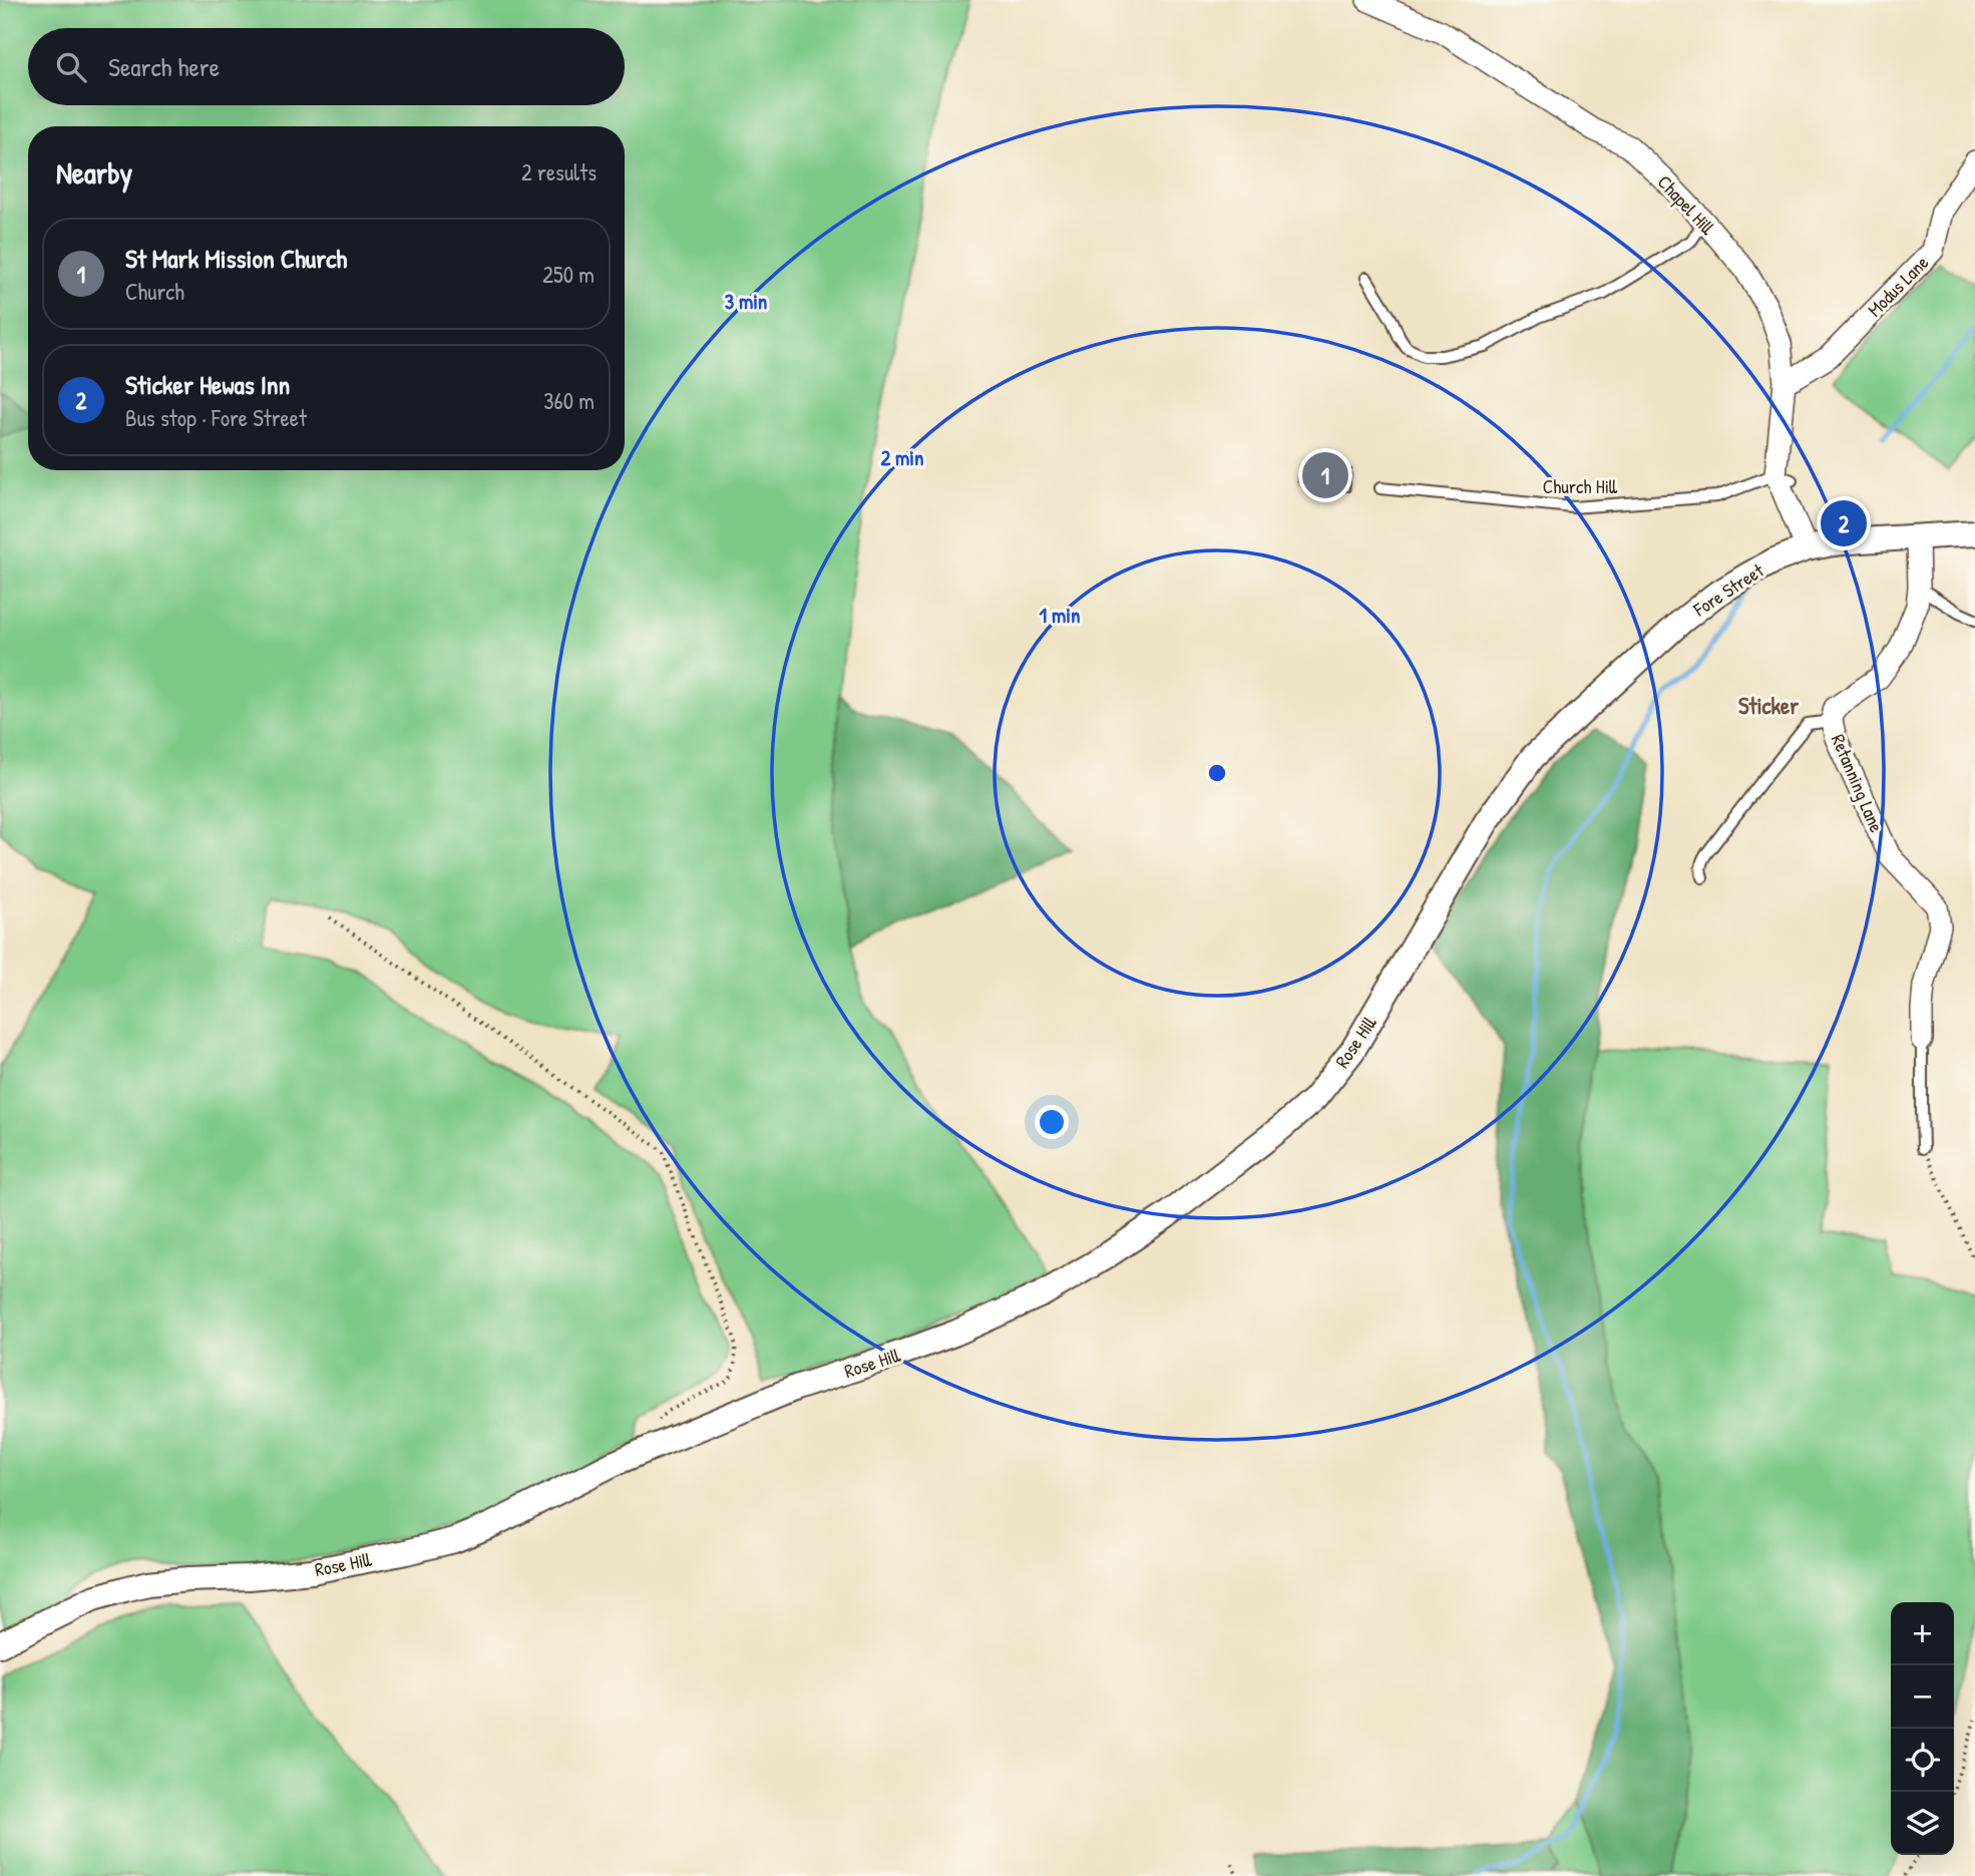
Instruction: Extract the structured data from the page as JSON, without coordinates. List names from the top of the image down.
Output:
{
  "streets": {
    "street": [
      "Chapel Hill",
      "Modus Lane",
      "Fore Street",
      "Retanning Lane",
      "Rose Hill"
    ],
    "lane": ["Church Hill"]
  },
  "crossings": [
    ["Chapel Hill", "Modus Lane"],
    ["Chapel Hill", "Church Hill"],
    ["Chapel Hill", "Fore Street"],
    ["Fore Street", "Retanning Lane"],
    ["Fore Street", "Rose Hill"]
  ],
  "districts": ["Sticker"],
  "page": {
    "search": "Search here",
    "heading": ["Nearby", "2 results"],
    "list": [
      {
        "mark": "1",
        "name": "St Mark Mission Church",
        "note": "Church",
        "value": "250 m"
      },
      {
        "mark": "2",
        "name": "Sticker Hewas Inn",
        "note": "Bus stop · Fore Street",
        "value": "360 m"
      }
    ],
    "pins": ["1", "2"],
    "map_buttons": ["+", "−"]
  },
  "rings": ["3 min", "2 min", "1 min"]
}
